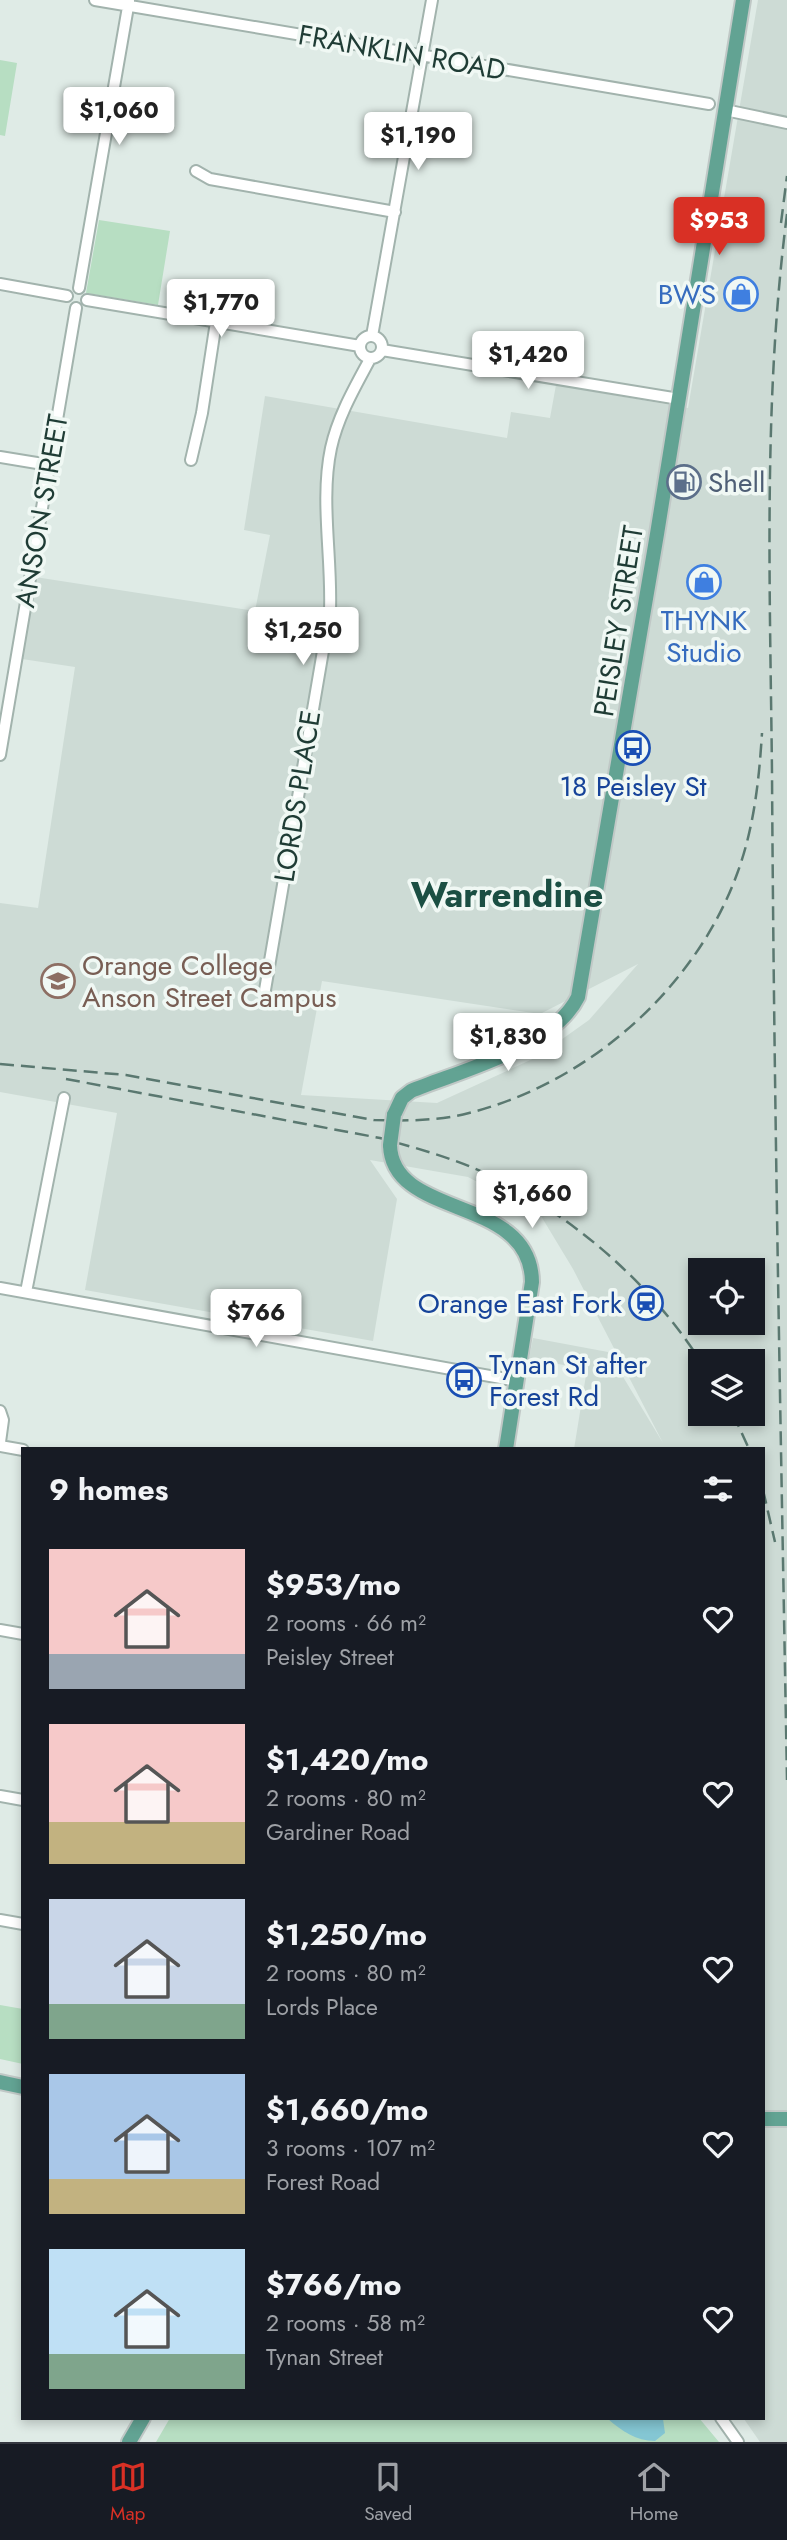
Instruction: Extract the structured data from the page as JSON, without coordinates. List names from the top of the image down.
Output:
{
  "streets": {
    "main road": ["PEISLEY STREET"],
    "street": ["FRANKLIN ROAD", "ANSON STREET", "LORDS PLACE"]
  },
  "districts": ["Warrendine"],
  "places": {
    "shop": ["BWS", "THYNK Studio"],
    "fuel station": ["Shell"],
    "bus stop": ["18 Peisley St", "Tynan St after Forest Rd"],
    "school or university": ["Orange College Anson Street Campus"],
    "station": ["Orange East Fork"]
  },
  "page": {
    "price": [
      "$1,060",
      "$1,190",
      "$953",
      "$1,770",
      "$1,420",
      "$1,250",
      "$1,830",
      "$1,660",
      "$766"
    ],
    "heading": "9 homes",
    "list": [
      {
        "name": "$953/mo",
        "note": "2 rooms · 66 m² · Peisley Street"
      },
      {
        "name": "$1,420/mo",
        "note": "2 rooms · 80 m² · Gardiner Road"
      },
      {
        "name": "$1,250/mo",
        "note": "2 rooms · 80 m² · Lords Place"
      },
      {
        "name": "$1,660/mo",
        "note": "3 rooms · 107 m² · Forest Road"
      },
      {
        "name": "$766/mo",
        "note": "2 rooms · 58 m² · Tynan Street"
      }
    ],
    "tabs": ["Map", "Saved", "Home"]
  }
}
